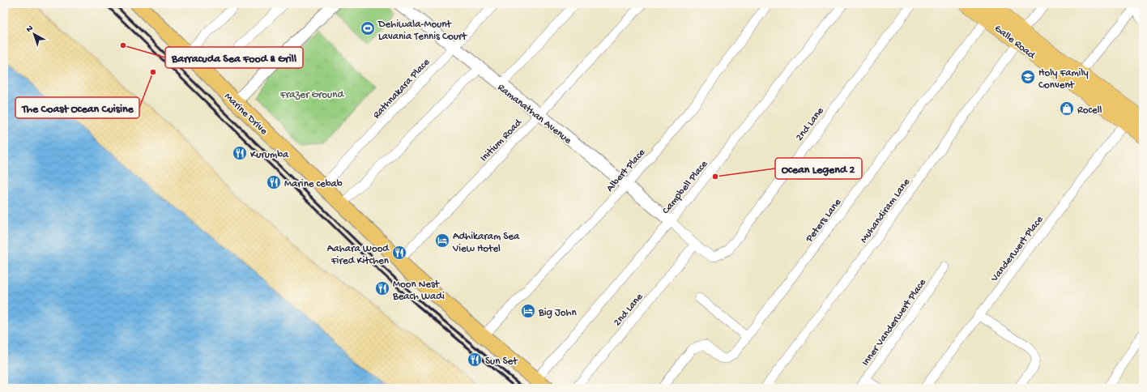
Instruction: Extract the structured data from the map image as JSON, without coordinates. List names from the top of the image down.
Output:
{
  "streets": {
    "highway": ["Galle Road"],
    "main road": ["Marine Drive"],
    "street": [
      "Rathnakara Place",
      "Ramanathan Avenue",
      "2nd Lane",
      "Initium Road",
      "Albert Place",
      "Campbell Place",
      "Muhandiram Lane",
      "Peters Lane",
      "Vanderwert Place",
      "Inner Vanderwert Place"
    ]
  },
  "crossings": [
    ["Galle Road", "Muhandiram Lane"],
    ["Galle Road", "Peters Lane"],
    ["Galle Road", "Vanderwert Place"],
    ["Rathnakara Place", "Marine Drive"],
    ["Rathnakara Place", "Ramanathan Avenue"],
    ["Marine Drive", "Initium Road"],
    ["Marine Drive", "Albert Place"],
    ["Marine Drive", "Campbell Place"],
    ["Ramanathan Avenue", "Initium Road"],
    ["Ramanathan Avenue", "Albert Place"],
    ["Ramanathan Avenue", "Campbell Place"]
  ],
  "parks": ["Frazer Ground"],
  "places": {
    "sports": ["Dehiwala-Mount Lavania Tennis Court"],
    "other": ["Barracuda Sea Food & Grill", "The Coast Ocean Cuisine", "Ocean Legend 2"],
    "school or university": ["Holy Family Convent"],
    "shop": ["Rocell"],
    "restaurant": [
      "Kurumba",
      "Marine cebab",
      "Aahara Wood Fired Kitchen",
      "Moon Nest Beach Wadi",
      "Sun Set"
    ],
    "hotel": ["Adhikaram Sea View Hotel", "Big John"]
  },
  "north": "top left"
}
